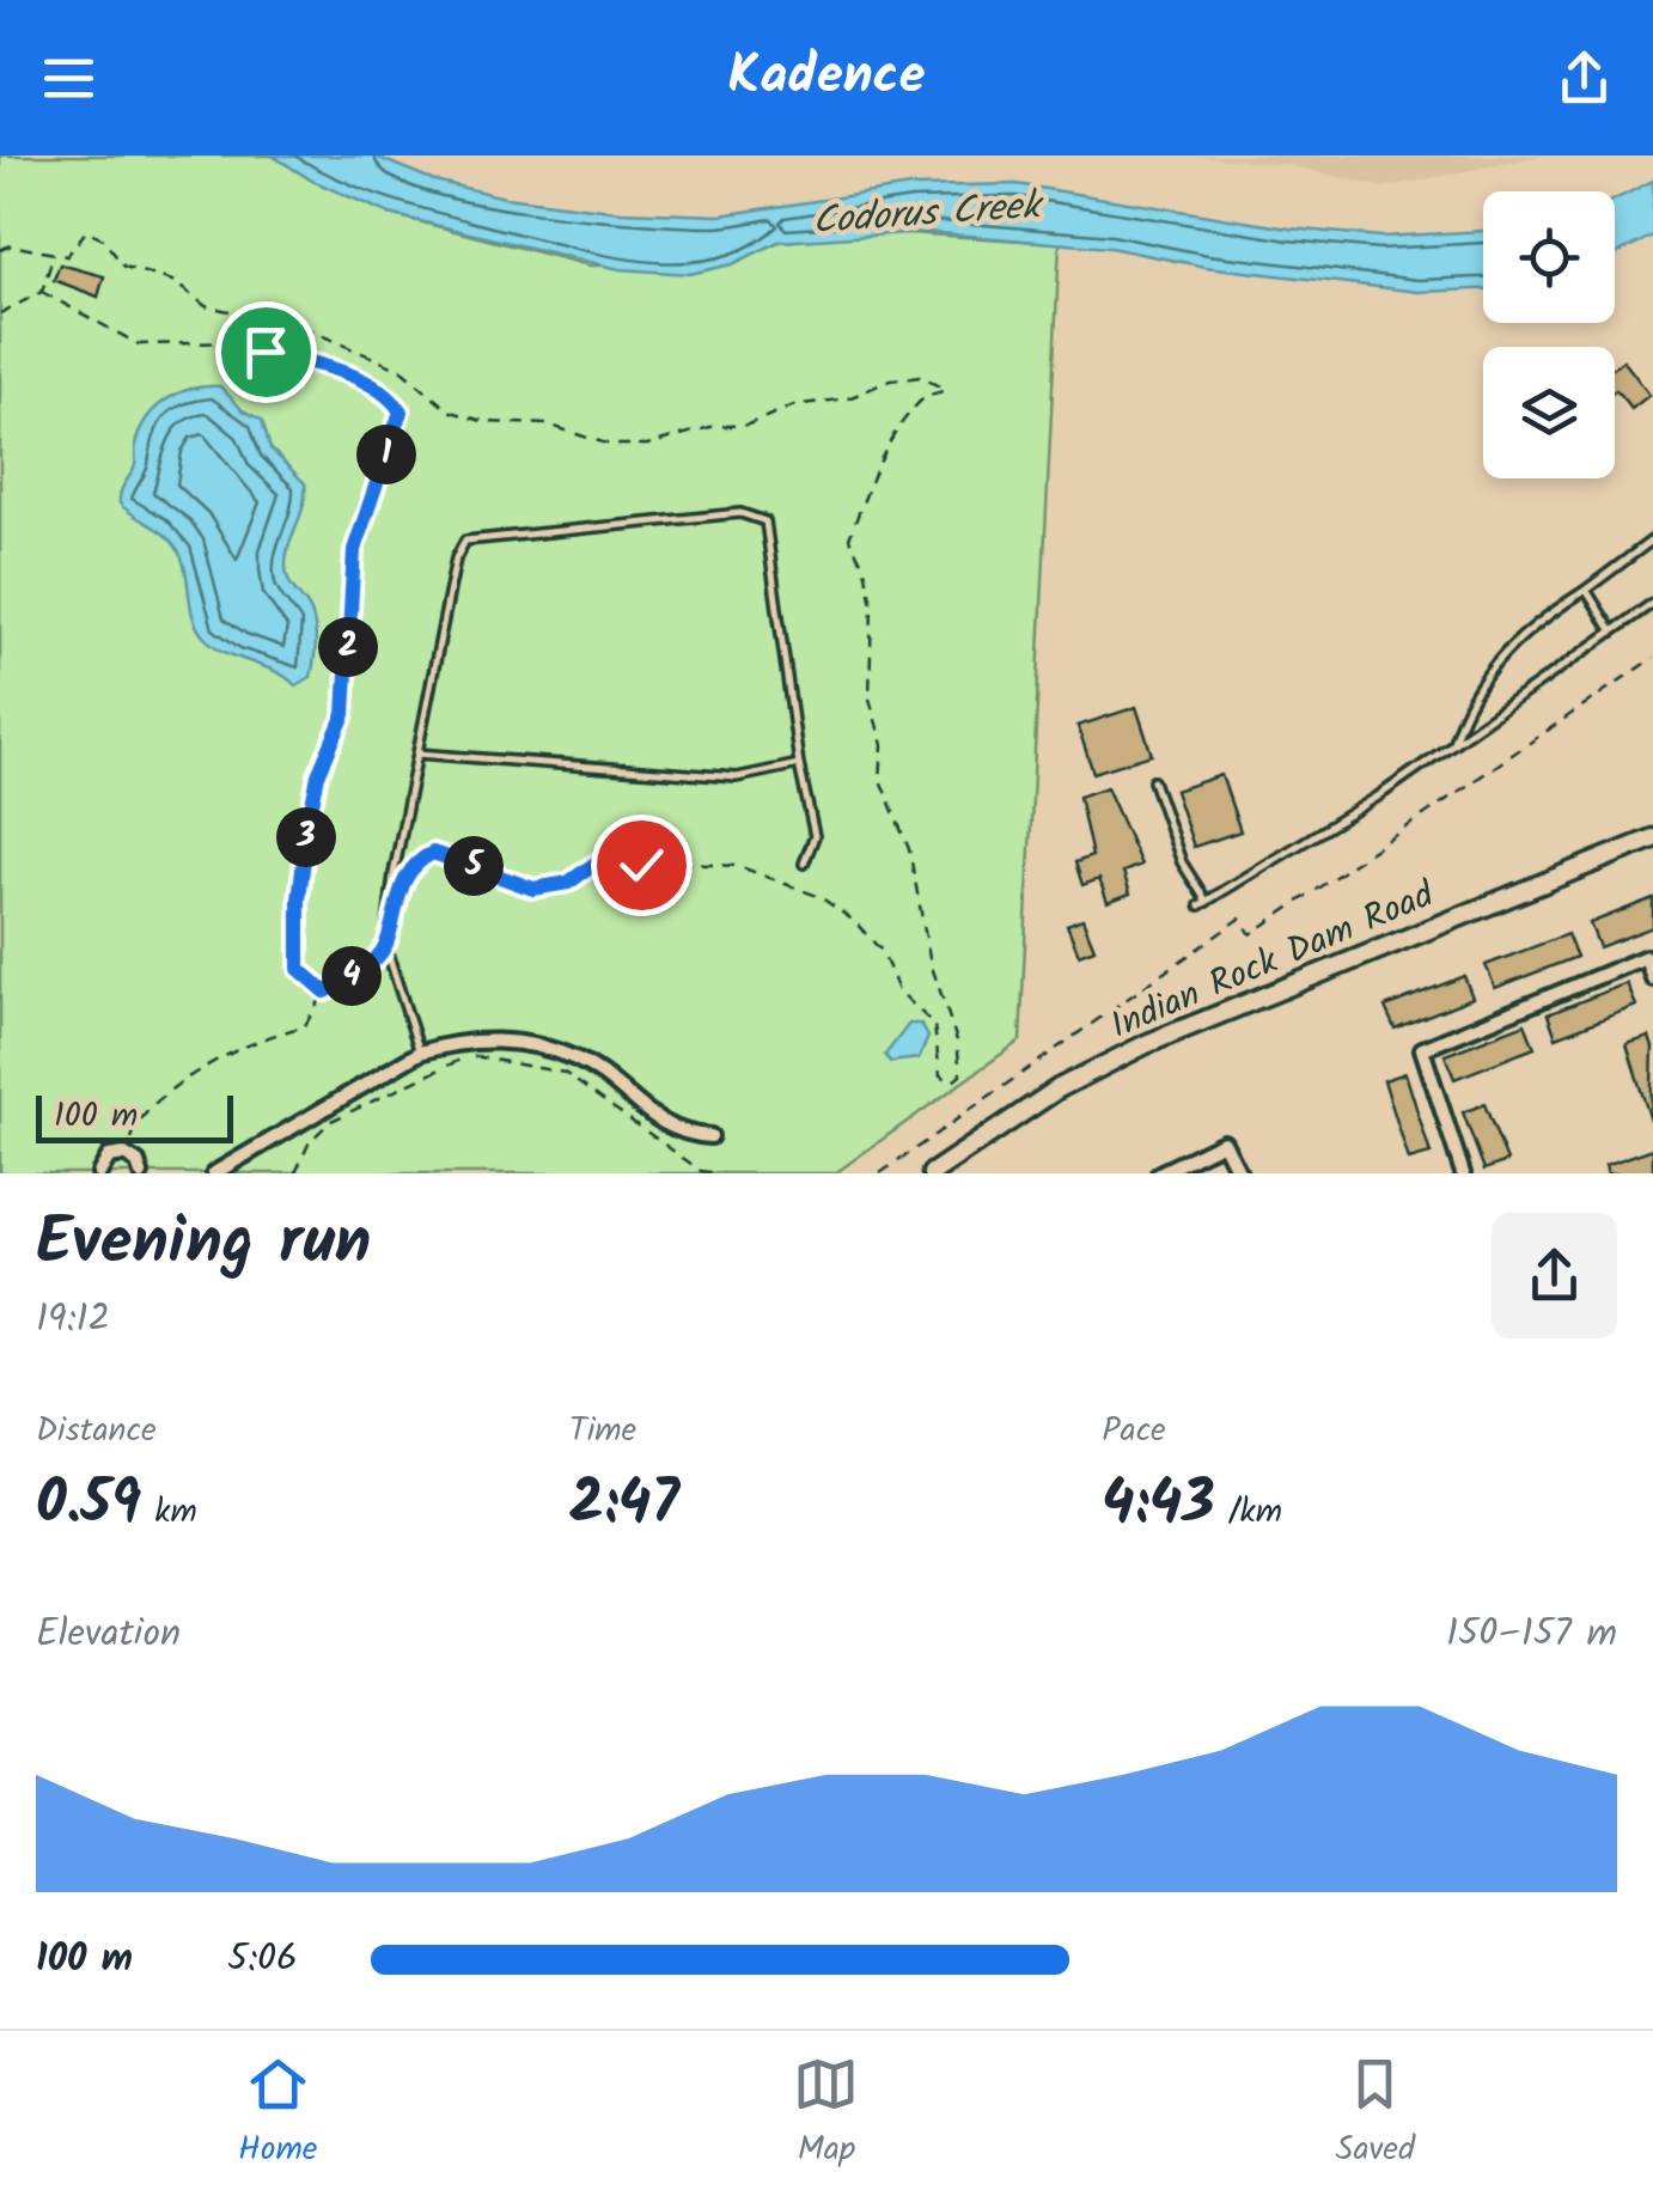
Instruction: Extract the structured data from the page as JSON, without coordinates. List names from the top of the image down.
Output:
{
  "streets": {
    "street": ["Indian Rock Dam Road"]
  },
  "water": ["Codorus Creek"],
  "scale_bar": "100 m",
  "page": {
    "header": "Kadence",
    "pins": [
      "1",
      "2",
      "3",
      "5",
      "4"
    ],
    "scale": "100 m",
    "heading": ["Evening run", "19:12"],
    "stats": [
      ["Distance", "0.59 km"],
      ["Time", "2:47"],
      ["Pace", "4:43 /km"]
    ],
    "chart": ["Elevation", "150–157 m"],
    "list": [
      {
        "name": "100 m",
        "note": "5:06"
      }
    ],
    "tabs": ["Home", "Map", "Saved"]
  }
}
